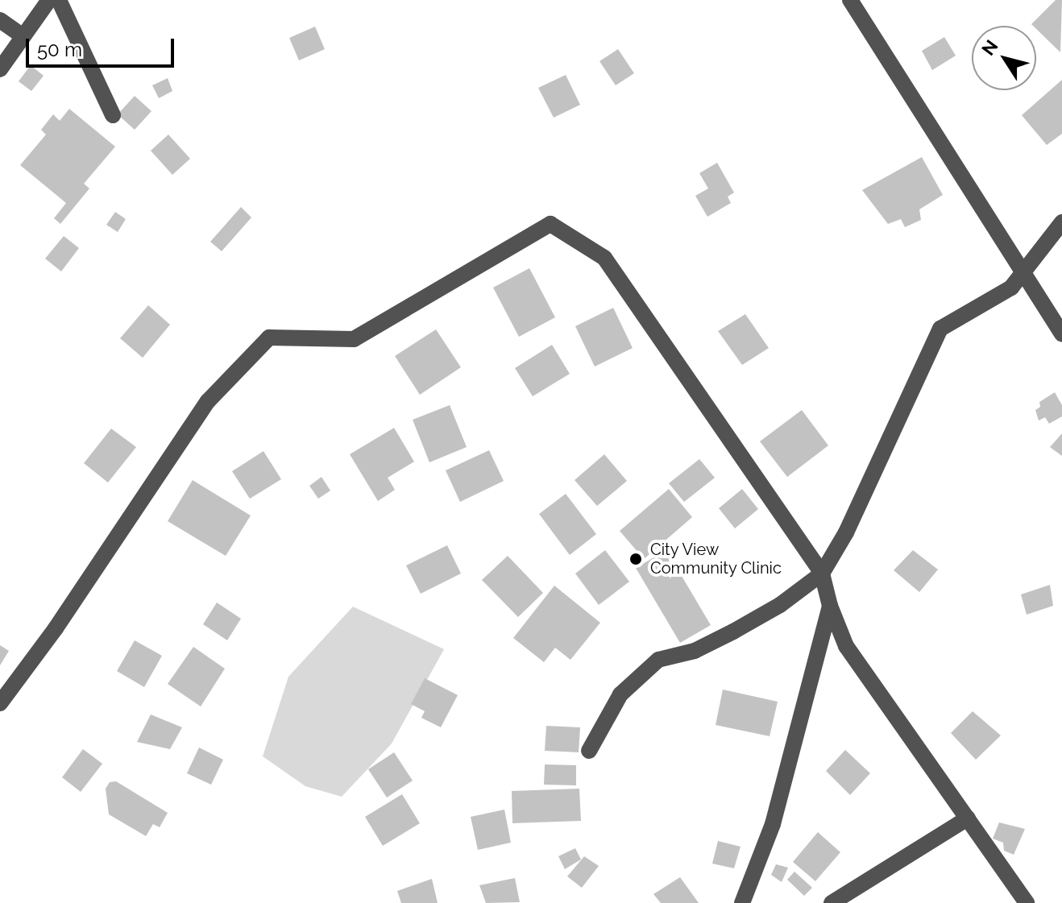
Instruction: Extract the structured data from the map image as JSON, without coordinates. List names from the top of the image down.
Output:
{
  "places": ["City View Community Clinic"],
  "scale_bar": "50 m",
  "north": "top left"
}
